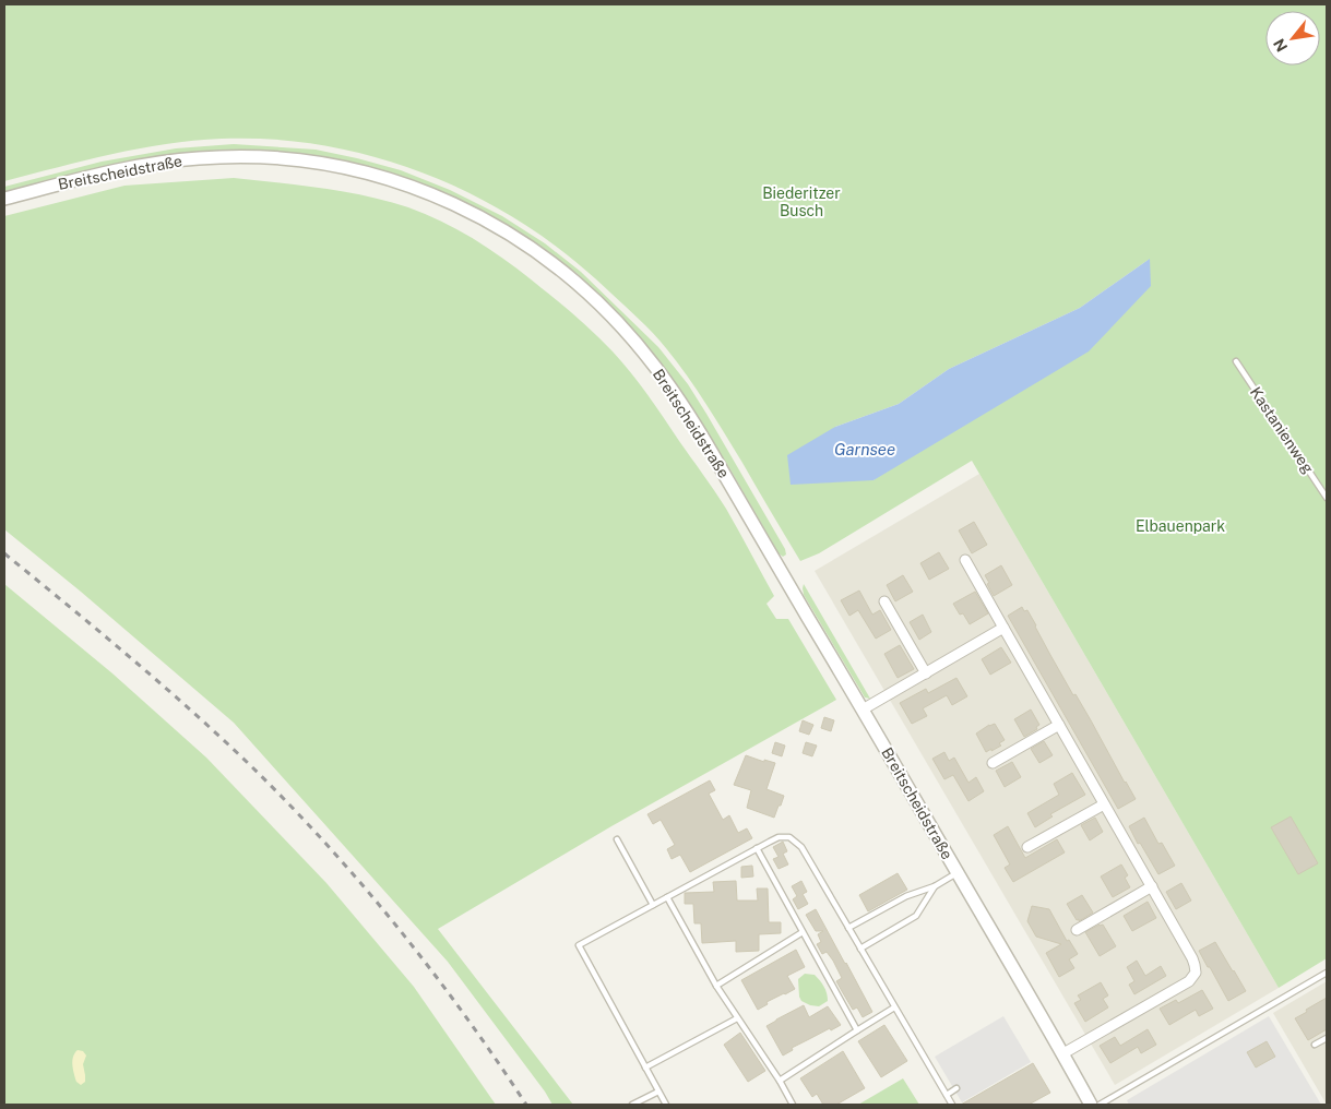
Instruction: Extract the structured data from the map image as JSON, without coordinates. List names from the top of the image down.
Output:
{
  "streets": {
    "street": ["Breitscheidstraße"],
    "lane": ["Kastanienweg"]
  },
  "water": ["Garnsee"],
  "parks": ["Biederitzer Busch", "Elbauenpark"],
  "north": "bottom left"
}
